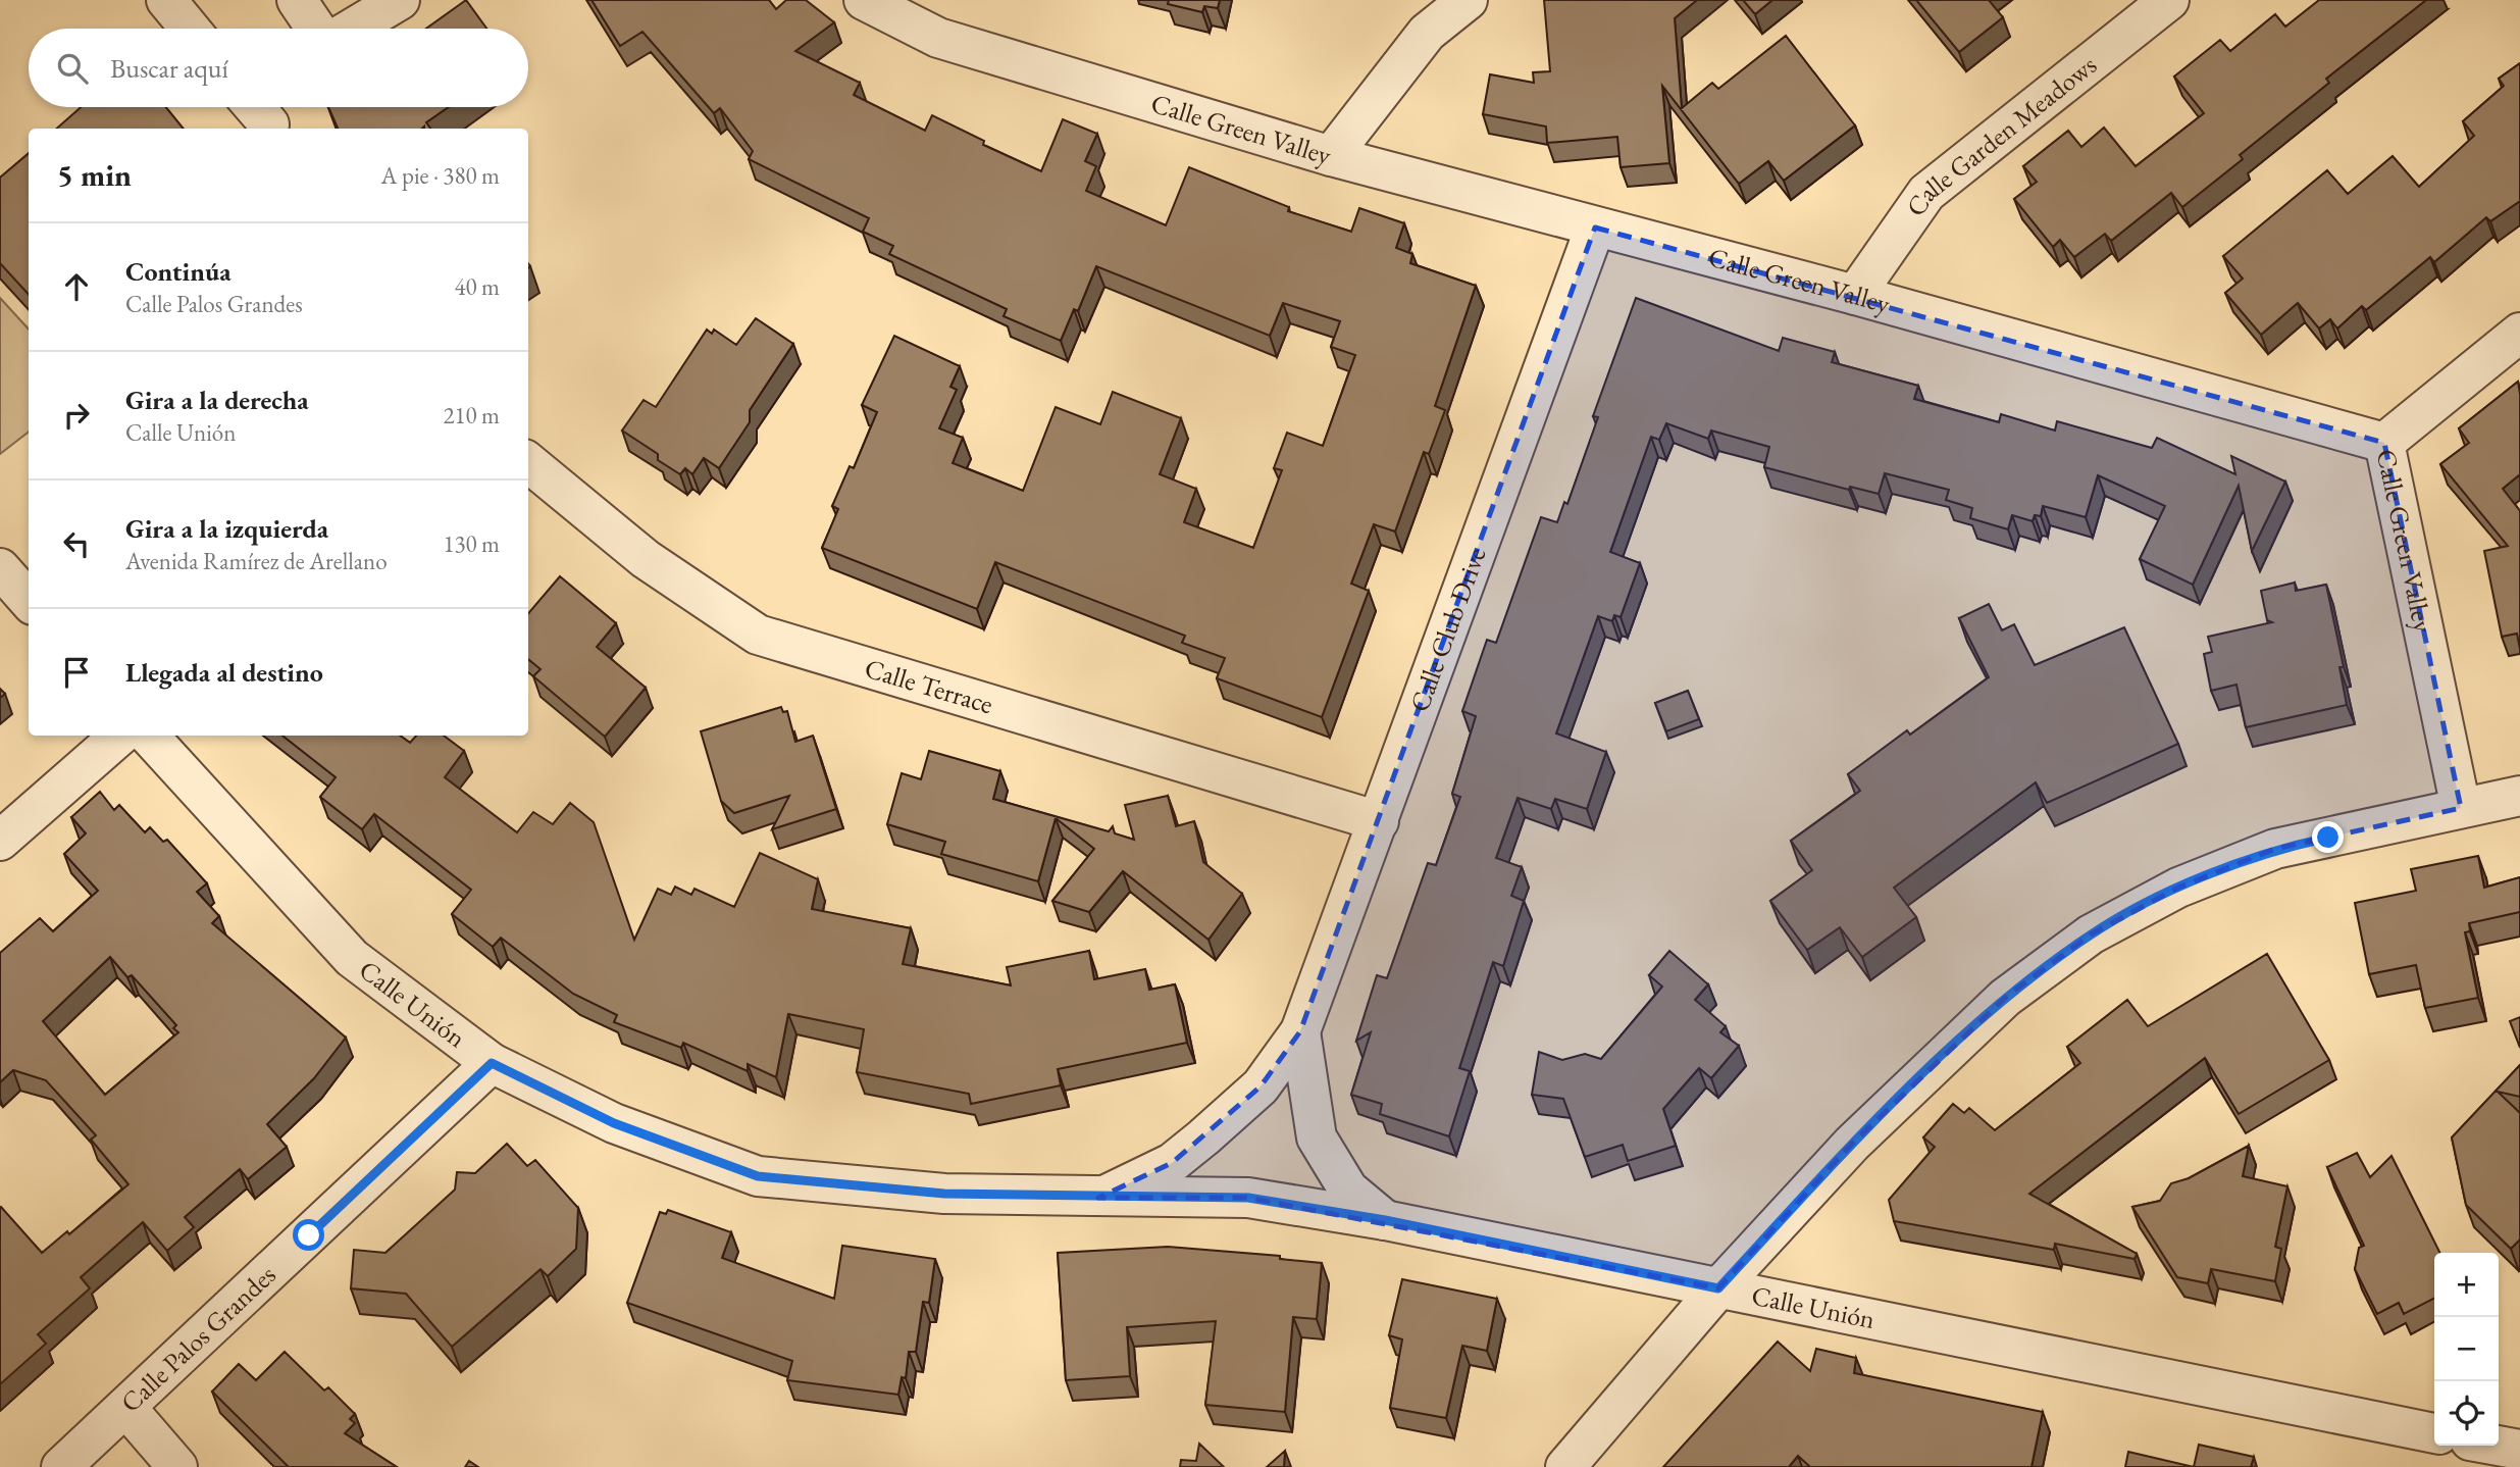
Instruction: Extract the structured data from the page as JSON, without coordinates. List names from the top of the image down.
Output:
{
  "streets": {
    "street": [
      "Calle Green Valley",
      "Calle Garden Meadows",
      "Calle Club Drive",
      "Calle Terrace",
      "Calle Unión",
      "Calle Palos Grandes"
    ]
  },
  "crossings": [
    ["Calle Green Valley", "Calle Garden Meadows"],
    ["Calle Green Valley", "Calle Club Drive"],
    ["Calle Club Drive", "Calle Terrace"],
    ["Calle Club Drive", "Calle Unión"],
    ["Calle Unión", "Calle Palos Grandes"]
  ],
  "page": {
    "search": "Buscar aquí",
    "heading": ["5 min", "A pie · 380 m"],
    "list": [
      ["Continúa", "Calle Palos Grandes", "40 m"],
      ["Gira a la derecha", "Calle Unión", "210 m"],
      ["Gira a la izquierda", "Avenida Ramírez de Arellano", "130 m"],
      "Llegada al destino"
    ],
    "map_buttons": ["+", "−"]
  }
}
